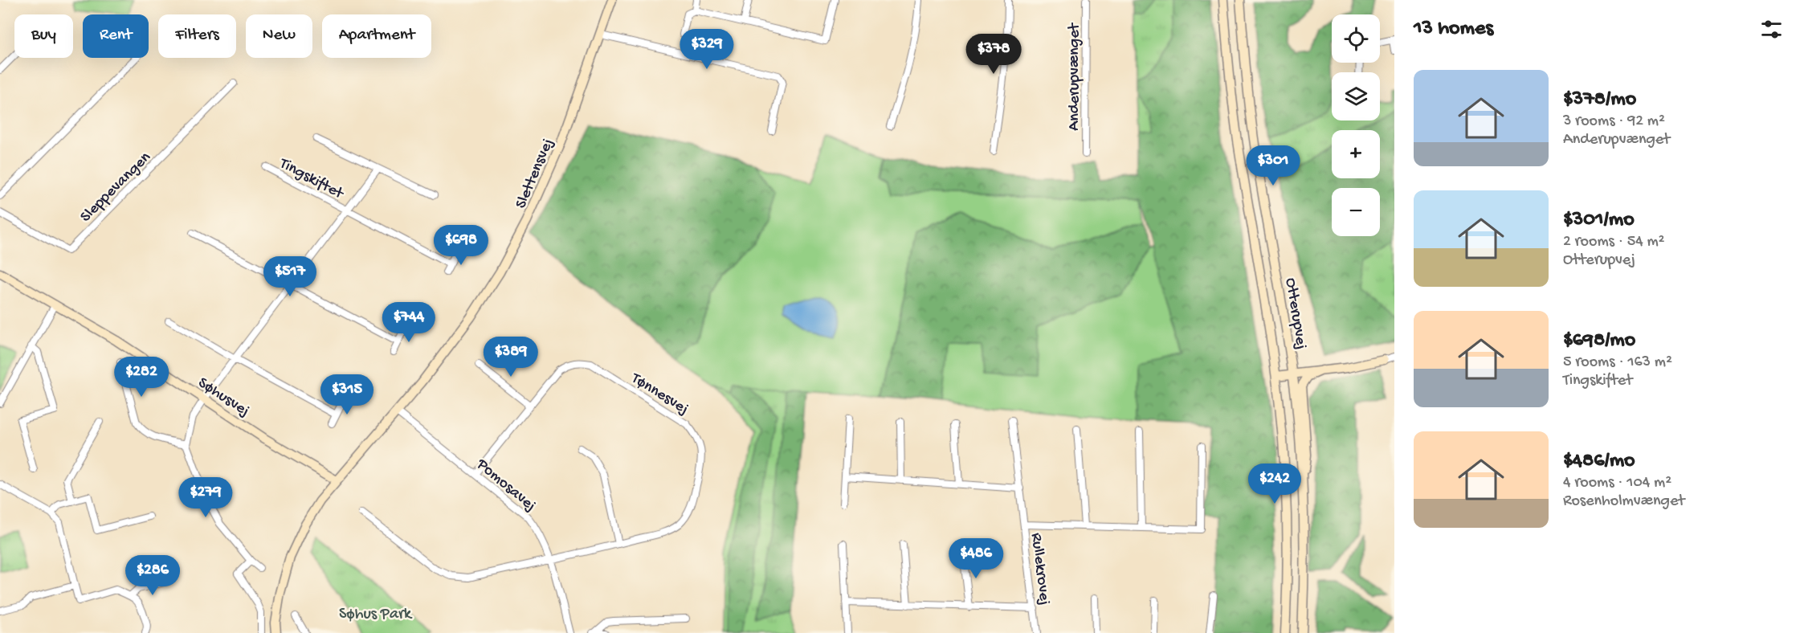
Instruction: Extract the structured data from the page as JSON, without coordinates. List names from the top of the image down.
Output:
{
  "streets": {
    "street": [
      "Anderupvænget",
      "Slettensvej",
      "Tingskiftet",
      "Sleppevangen",
      "Otterupvej",
      "Tønnesvej",
      "Søhusvej",
      "Pomosavej",
      "Rullekrovej"
    ]
  },
  "crossings": [
    ["Slettensvej", "Søhusvej"],
    ["Slettensvej", "Pomosavej"],
    ["Tingskiftet", "Søhusvej"],
    ["Tønnesvej", "Pomosavej"]
  ],
  "parks": ["Søhus Park"],
  "page": {
    "heading": "13 homes",
    "map_buttons": ["+", "−"],
    "chip": [
      "Buy",
      "Rent",
      "Filters",
      "New",
      "Apartment"
    ],
    "price": [
      "$329",
      "$378",
      "$301",
      "$698",
      "$517",
      "$744",
      "$389",
      "$282",
      "$315",
      "$242",
      "$279",
      "$486",
      "$286"
    ],
    "list": [
      {
        "name": "$378/mo",
        "note": "3 rooms · 92 m² · Anderupvænget"
      },
      {
        "name": "$301/mo",
        "note": "2 rooms · 54 m² · Otterupvej"
      },
      {
        "name": "$698/mo",
        "note": "5 rooms · 163 m² · Tingskiftet"
      },
      {
        "name": "$486/mo",
        "note": "4 rooms · 104 m² · Rosenholmvænget"
      }
    ]
  }
}
